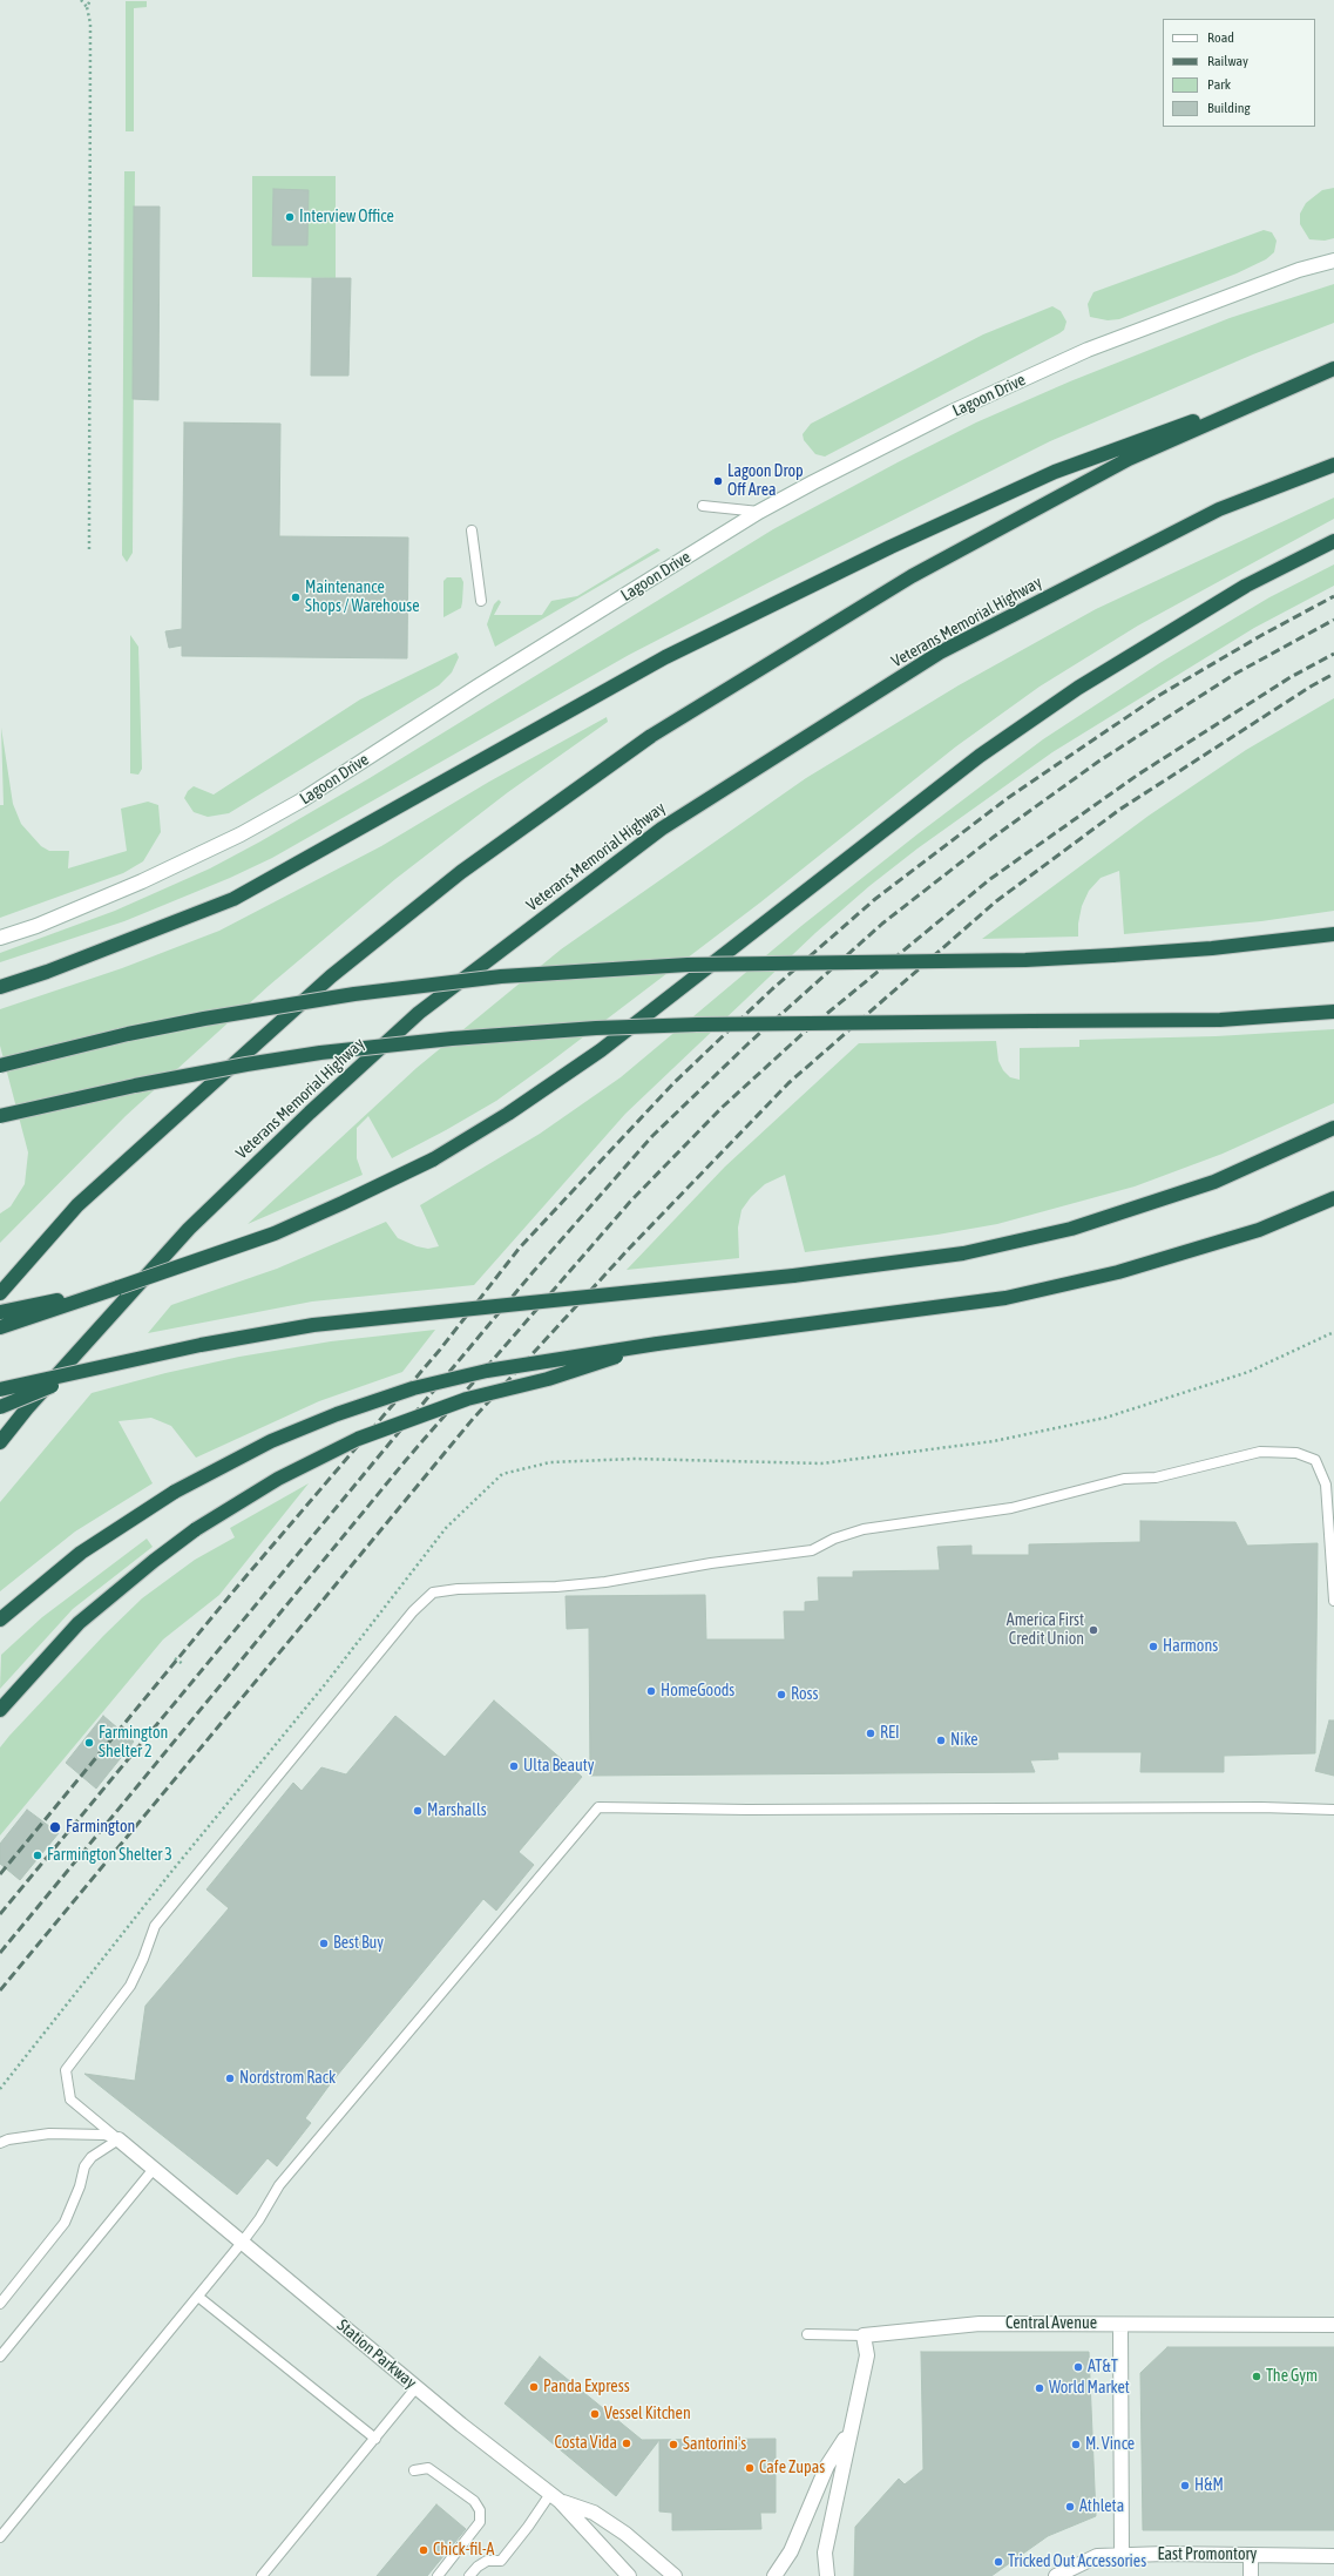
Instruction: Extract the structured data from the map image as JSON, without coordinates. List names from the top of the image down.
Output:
{
  "streets": {
    "highway": ["Veterans Memorial Highway"],
    "street": [
      "Lagoon Drive",
      "Central Avenue",
      "Station Parkway",
      "East Promontory"
    ]
  },
  "places": [
    "Interview Office",
    "Lagoon Drop Off Area",
    "Maintenance Shops / Warehouse",
    "America First Credit Union",
    "Harmons",
    "HomeGoods",
    "Ross",
    "REI",
    "Nike",
    "Farmington Shelter 2",
    "Ulta Beauty",
    "Marshalls",
    "Farmington",
    "Farmington Shelter 3",
    "Best Buy",
    "Nordstrom Rack",
    "AT&T",
    "The Gym",
    "Panda Express",
    "World Market",
    "Vessel Kitchen",
    "Costa Vida",
    "Santorini's",
    "M. Vince",
    "Cafe Zupas",
    "H&M",
    "Athleta",
    "Chick-fil-A",
    "Tricked Out Accessories"
  ],
  "legend": [
    "Road",
    "Railway",
    "Park",
    "Building"
  ]
}
